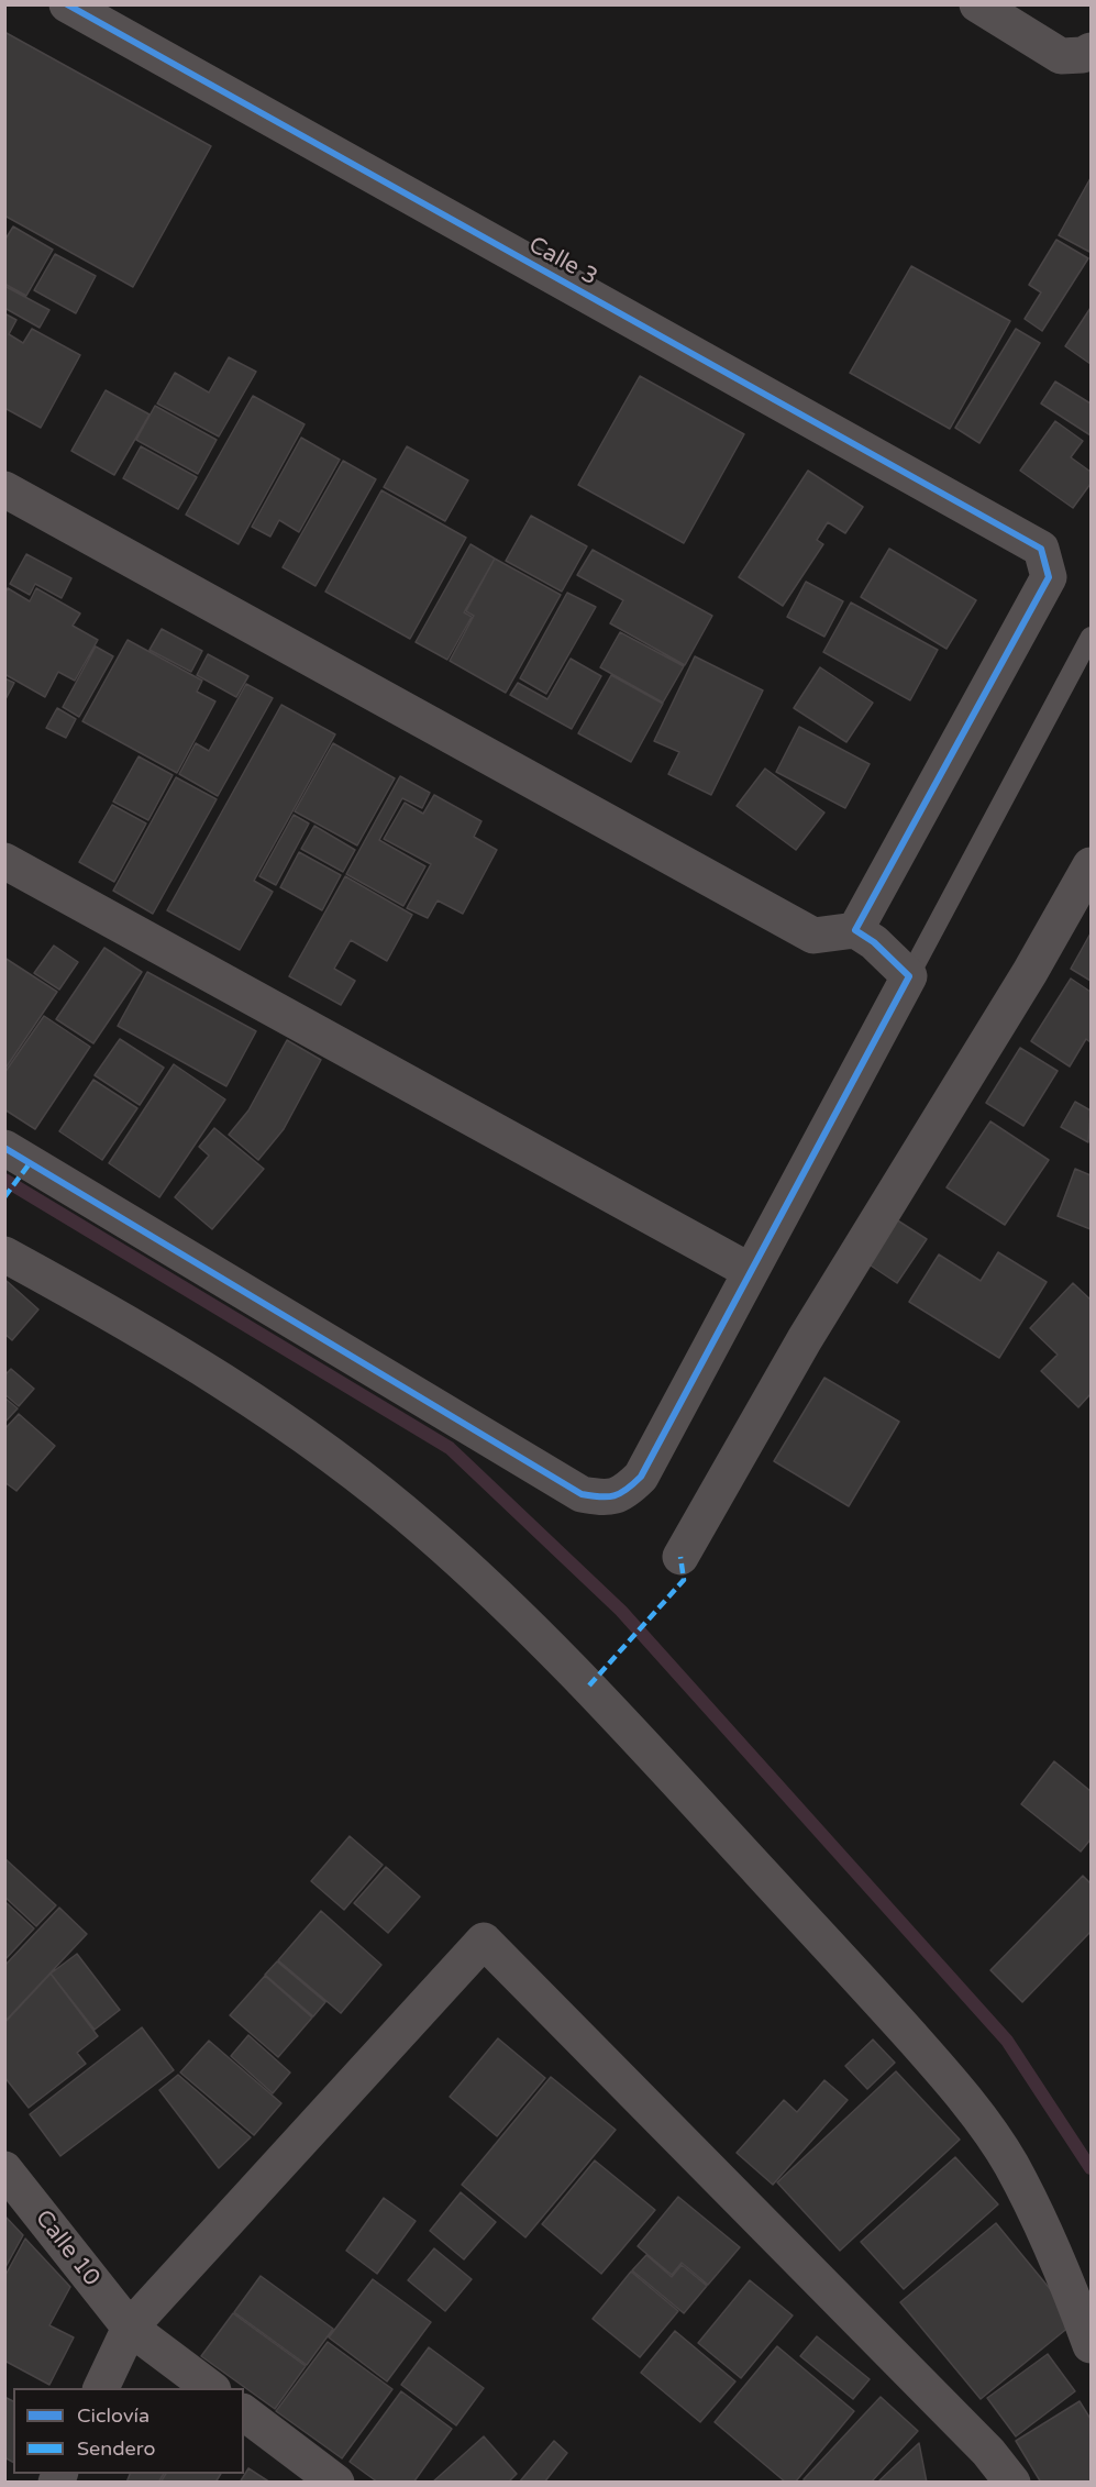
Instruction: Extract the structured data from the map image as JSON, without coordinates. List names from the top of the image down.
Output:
{
  "streets": {
    "street": ["Calle 3", "Calle 10"]
  },
  "legend": ["Ciclovía", "Sendero"]
}
